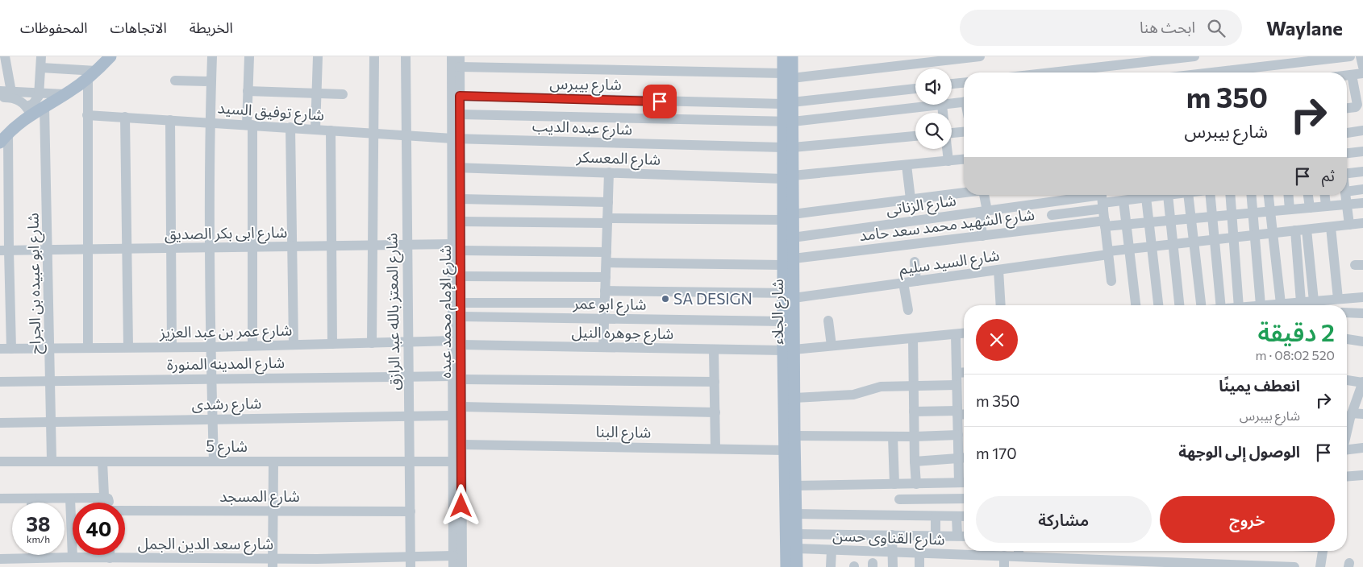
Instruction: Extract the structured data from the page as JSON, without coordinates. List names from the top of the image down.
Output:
{
  "streets": {
    "main road": ["شارع الجلاء"],
    "street": [
      "شارع بيبرس",
      "شارع توفيق السيد",
      "شارع عبده الديب",
      "شارع المعسكر",
      "شارع الزناتى",
      "شارع الشهيد محمد سعد حامد",
      "شارع ابى بكر الصديق",
      "شارع السيد سليم",
      "شارع ابو عبيده بن الجراح",
      "شارع ابو عمر",
      "شارع المعتز بالله عبد الرازق",
      "شارع الإمام محمد عبده",
      "شارع عمر بن عبد العزيز",
      "شارع جوهره النيل",
      "شارع المدينه المنورة",
      "شارع رشدى",
      "شارع البنا",
      "شارع 5",
      "شارع المسجد",
      "شارع القناوى حسن",
      "شارع سعد الدين الجمل"
    ]
  },
  "crossings": [
    ["شارع بيبرس", "شارع الإمام محمد عبده"],
    ["شارع بيبرس", "شارع الجلاء"],
    ["شارع توفيق السيد", "شارع عبده الديب"],
    ["شارع توفيق السيد", "شارع المعتز بالله عبد الرازق"],
    ["شارع توفيق السيد", "شارع الإمام محمد عبده"],
    ["شارع عبده الديب", "شارع الإمام محمد عبده"],
    ["شارع عبده الديب", "شارع الجلاء"],
    ["شارع المعسكر", "شارع الإمام محمد عبده"],
    ["شارع المعسكر", "شارع الجلاء"],
    ["شارع الزناتى", "شارع الجلاء"],
    ["شارع الشهيد محمد سعد حامد", "شارع ابى بكر الصديق"],
    ["شارع الشهيد محمد سعد حامد", "شارع الجلاء"],
    ["شارع ابى بكر الصديق", "شارع ابو عبيده بن الجراح"],
    ["شارع ابى بكر الصديق", "شارع المعتز بالله عبد الرازق"],
    ["شارع ابى بكر الصديق", "شارع الإمام محمد عبده"],
    ["شارع السيد سليم", "شارع الجلاء"],
    ["شارع ابو عبيده بن الجراح", "شارع عمر بن عبد العزيز"],
    ["شارع ابو عبيده بن الجراح", "شارع المدينه المنورة"],
    ["شارع ابو عبيده بن الجراح", "شارع رشدى"],
    ["شارع ابو عبيده بن الجراح", "شارع 5"],
    ["شارع ابو عمر", "شارع الإمام محمد عبده"],
    ["شارع ابو عمر", "شارع الجلاء"],
    ["شارع المعتز بالله عبد الرازق", "شارع عمر بن عبد العزيز"],
    ["شارع المعتز بالله عبد الرازق", "شارع المدينه المنورة"],
    ["شارع المعتز بالله عبد الرازق", "شارع رشدى"],
    ["شارع المعتز بالله عبد الرازق", "شارع 5"],
    ["شارع المعتز بالله عبد الرازق", "شارع المسجد"],
    ["شارع المعتز بالله عبد الرازق", "شارع سعد الدين الجمل"],
    ["شارع الإمام محمد عبده", "شارع عمر بن عبد العزيز"],
    ["شارع الإمام محمد عبده", "شارع جوهره النيل"],
    ["شارع الإمام محمد عبده", "شارع المدينه المنورة"],
    ["شارع الإمام محمد عبده", "شارع رشدى"],
    ["شارع الإمام محمد عبده", "شارع البنا"],
    ["شارع الإمام محمد عبده", "شارع 5"],
    ["شارع الإمام محمد عبده", "شارع سعد الدين الجمل"],
    ["شارع الجلاء", "شارع جوهره النيل"],
    ["شارع الجلاء", "شارع البنا"],
    ["شارع الجلاء", "شارع القناوى حسن"],
    ["شارع عمر بن عبد العزيز", "شارع جوهره النيل"]
  ],
  "places": ["SA DESIGN"],
  "page": {
    "header": "Waylane",
    "search": "ابحث هنا",
    "nav": ["الخريطة", "الاتجاهات", "المحفوظات"],
    "turn": ["350 m", "شارع بيبرس"],
    "then": "ثم",
    "heading": ["2 دقيقة", "520 m · 08:02"],
    "list": [
      {
        "name": "انعطف يمينًا",
        "note": "شارع بيبرس",
        "value": "350 m"
      },
      {
        "name": "الوصول إلى الوجهة",
        "value": "170 m"
      }
    ],
    "buttons": ["خروج", "مشاركة"],
    "speed": "38 km/h",
    "limit": "40"
  }
}
